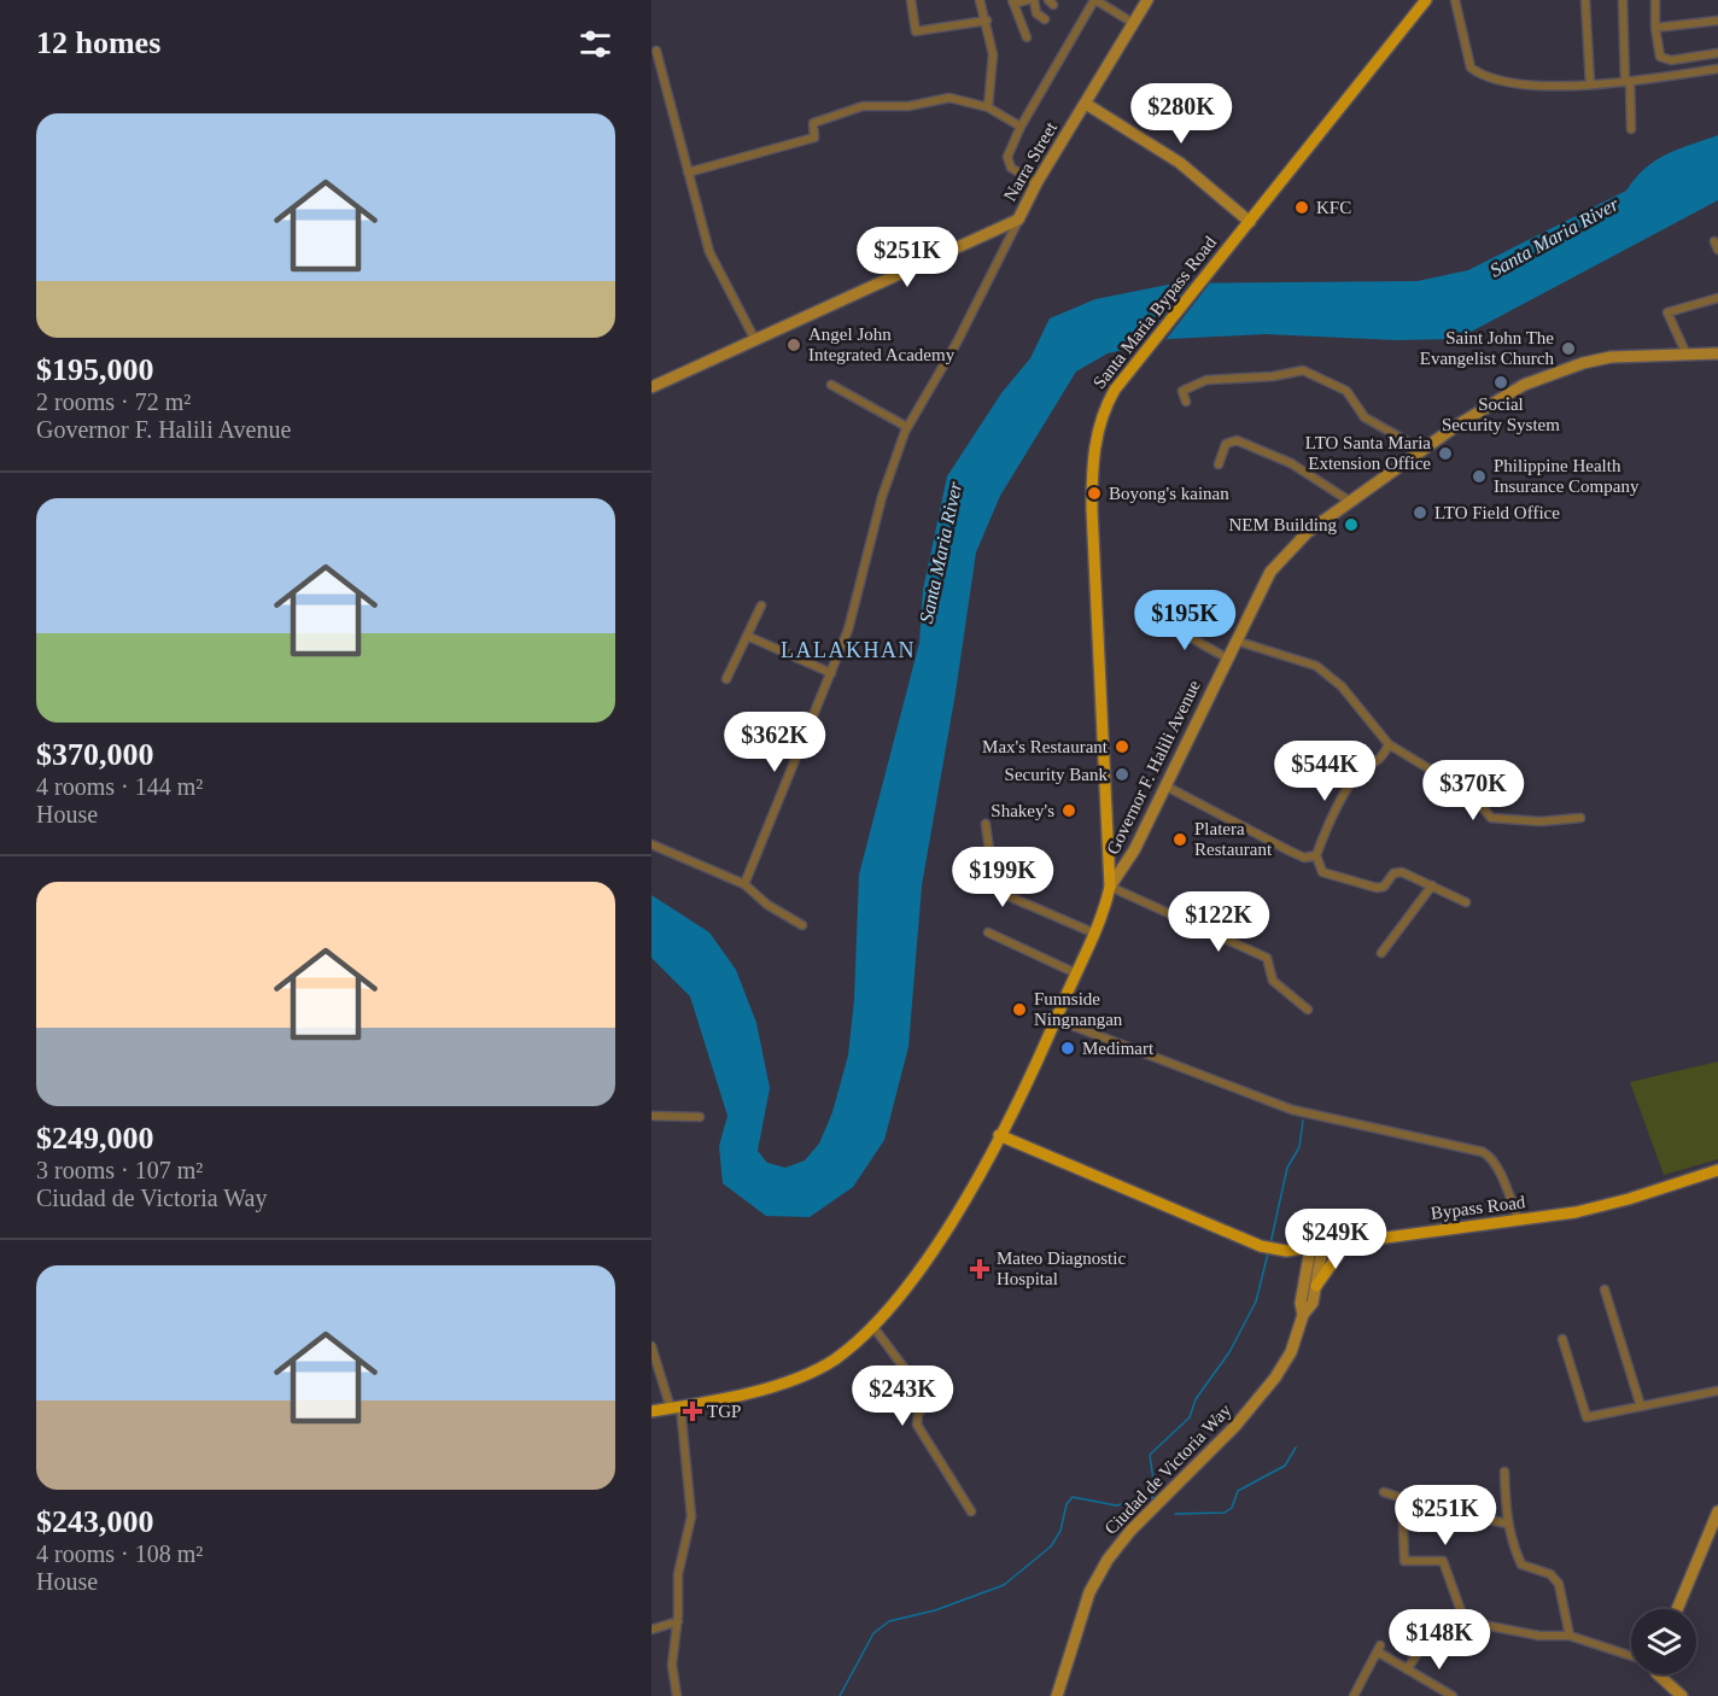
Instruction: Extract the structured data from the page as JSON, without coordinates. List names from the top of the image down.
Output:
{
  "streets": {
    "main road": [
      "Narra Street",
      "Santa Maria Bypass Road",
      "Governor F. Halili Avenue",
      "Bypass Road",
      "Ciudad de Victoria Way"
    ]
  },
  "crossings": [
    ["Santa Maria Bypass Road", "Governor F. Halili Avenue"],
    ["Governor F. Halili Avenue", "Bypass Road"],
    ["Bypass Road", "Ciudad de Victoria Way"]
  ],
  "districts": ["LALAKHAN"],
  "water": ["Santa Maria River"],
  "places": {
    "other": [
      "KFC",
      "Angel John Integrated Academy",
      "Saint John The Evangelist Church",
      "Social Security System",
      "LTO Santa Maria Extension Office",
      "Philippine Health Insurance Company",
      "Boyong's kainan",
      "LTO Field Office",
      "NEM Building",
      "Max's Restaurant",
      "Security Bank",
      "Shakey's",
      "Platera Restaurant",
      "Funnside Ningnangan",
      "Medimart"
    ],
    "health": ["Mateo Diagnostic Hospital", "TGP"]
  },
  "page": {
    "heading": "12 homes",
    "price": [
      "$280K",
      "$251K",
      "$195K",
      "$362K",
      "$544K",
      "$370K",
      "$199K",
      "$122K",
      "$249K",
      "$243K",
      "$251K",
      "$148K"
    ],
    "list": [
      {
        "name": "$195,000",
        "note": "2 rooms · 72 m² · Governor F. Halili Avenue"
      },
      {
        "name": "$370,000",
        "note": "4 rooms · 144 m² · House"
      },
      {
        "name": "$249,000",
        "note": "3 rooms · 107 m² · Ciudad de Victoria Way"
      },
      {
        "name": "$243,000",
        "note": "4 rooms · 108 m² · House"
      }
    ]
  }
}
